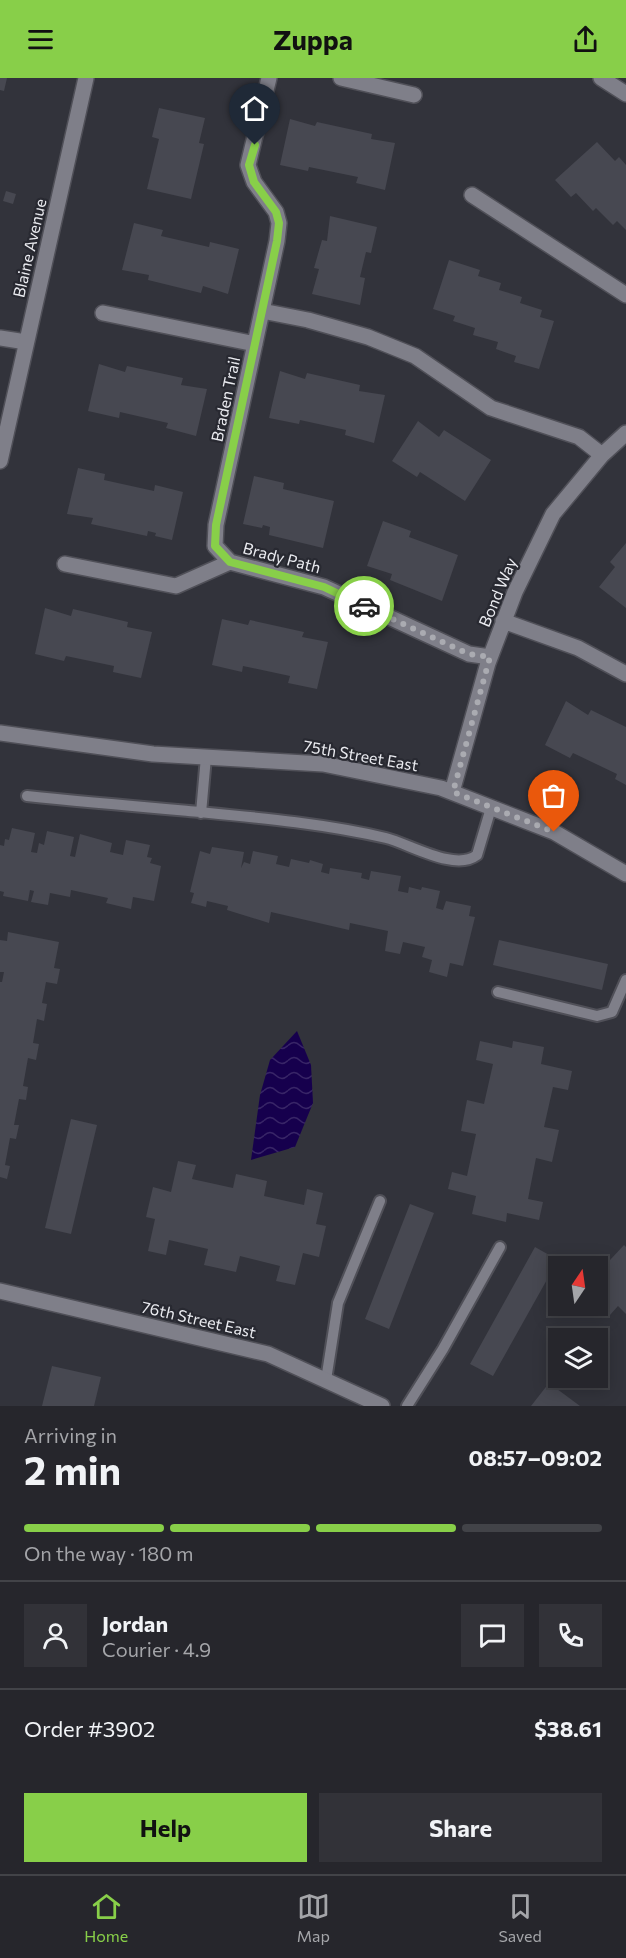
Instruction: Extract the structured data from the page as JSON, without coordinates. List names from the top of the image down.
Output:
{
  "streets": {
    "street": [
      "Blaine Avenue",
      "Braden Trail",
      "Brady Path",
      "Bond Way",
      "75th Street East",
      "76th Street East"
    ]
  },
  "crossings": [
    ["Braden Trail", "Brady Path"],
    ["Brady Path", "Bond Way"],
    ["Bond Way", "75th Street East"]
  ],
  "north": "top",
  "page": {
    "header": "Zuppa",
    "heading": ["2 min", "Arriving in", "08:57–09:02"],
    "panel": [
      "Jordan",
      "Courier · 4.9",
      "Order #3902",
      "$38.61"
    ],
    "bar": "On the way · 180 m",
    "buttons": ["Help", "Share"],
    "tabs": ["Home", "Map", "Saved"]
  }
}
